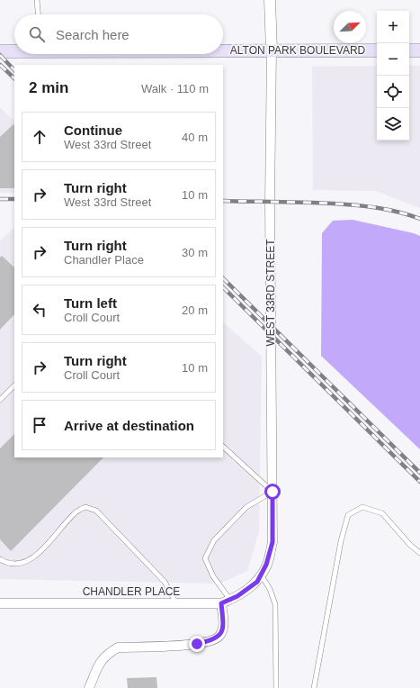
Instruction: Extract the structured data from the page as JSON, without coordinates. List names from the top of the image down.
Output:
{
  "streets": {
    "main road": ["ALTON PARK BOULEVARD"],
    "street": ["WEST 33RD STREET", "CHANDLER PLACE"]
  },
  "crossings": [
    ["ALTON PARK BOULEVARD", "WEST 33RD STREET"],
    ["WEST 33RD STREET", "CHANDLER PLACE"]
  ],
  "north": "top right",
  "page": {
    "map_buttons": ["+", "−"],
    "search": "Search here",
    "heading": ["2 min", "Walk · 110 m"],
    "list": [
      ["Continue", "West 33rd Street", "40 m"],
      ["Turn right", "West 33rd Street", "10 m"],
      ["Turn right", "Chandler Place", "30 m"],
      ["Turn left", "Croll Court", "20 m"],
      ["Turn right", "Croll Court", "10 m"],
      "Arrive at destination"
    ]
  }
}
